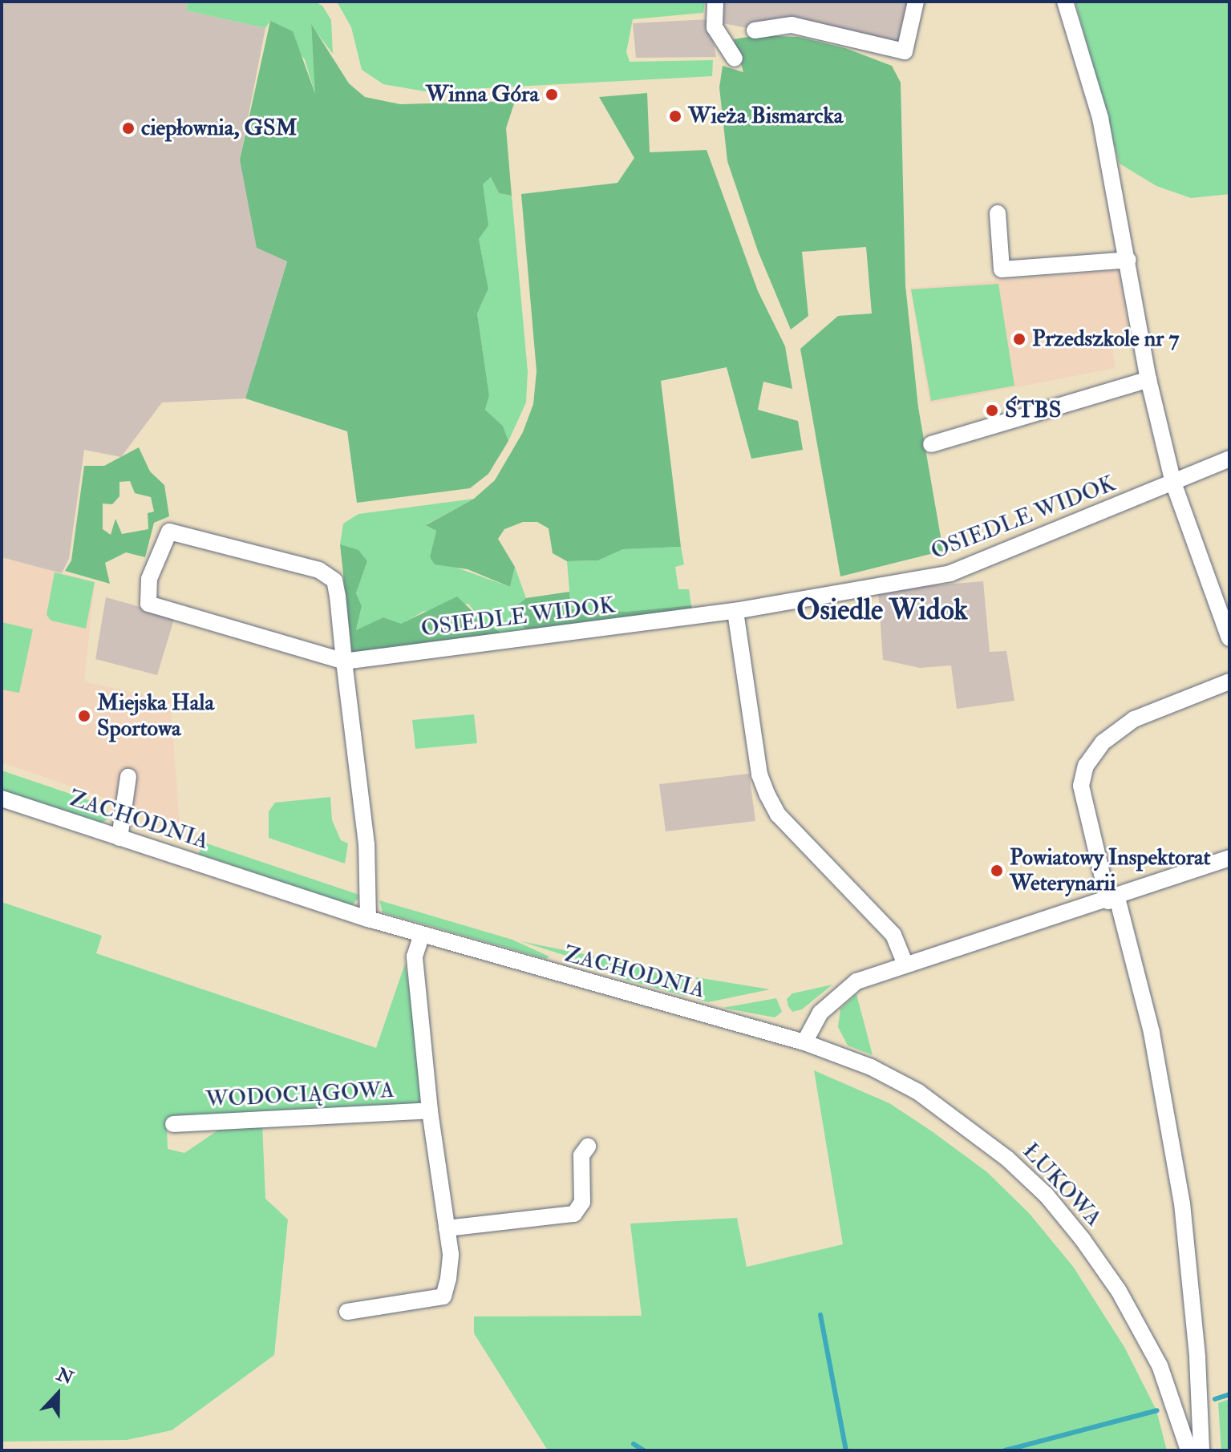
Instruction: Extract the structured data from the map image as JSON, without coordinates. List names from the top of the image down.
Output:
{
  "streets": {
    "street": [
      "OSIEDLE WIDOK",
      "ZACHODNIA",
      "WODOCIĄGOWA",
      "ŁUKOWA"
    ]
  },
  "crossings": [
    ["OSIEDLE WIDOK", "ZACHODNIA"],
    ["ZACHODNIA", "WODOCIĄGOWA"],
    ["ZACHODNIA", "ŁUKOWA"]
  ],
  "districts": ["Osiedle Widok"],
  "places": [
    "Winna Góra",
    "Wieża Bismarcka",
    "ciepłownia, GSM",
    "Przedszkole nr 7",
    "ŚTBS",
    "Miejska Hala Sportowa",
    "Powiatowy Inspektorat Weterynarii"
  ],
  "north": "top"
}
